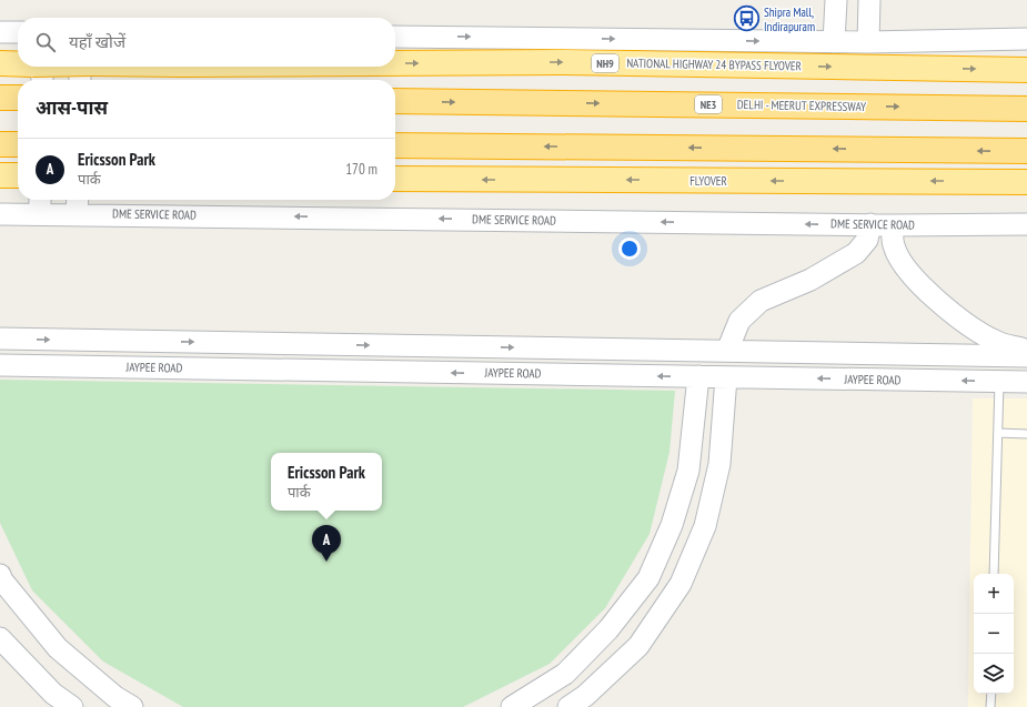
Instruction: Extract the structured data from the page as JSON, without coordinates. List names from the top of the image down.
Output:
{
  "streets": {
    "highway": [
      "NH9",
      "NATIONAL HIGHWAY 24 BYPASS FLYOVER",
      "NE3",
      "DELHI - MEERUT EXPRESSWAY",
      "FLYOVER"
    ],
    "street": ["DME SERVICE ROAD", "JAYPEE ROAD"]
  },
  "places": {
    "bus stop": ["Shipra Mall, Indirapuram"]
  },
  "page": {
    "search": "यहाँ खोजें",
    "heading": "आस-पास",
    "list": [
      {
        "mark": "A",
        "name": "Ericsson Park",
        "note": "पार्क",
        "value": "170 m"
      }
    ],
    "popup": ["Ericsson Park", "पार्क"],
    "pins": "A",
    "map_buttons": ["+", "−"]
  }
}
